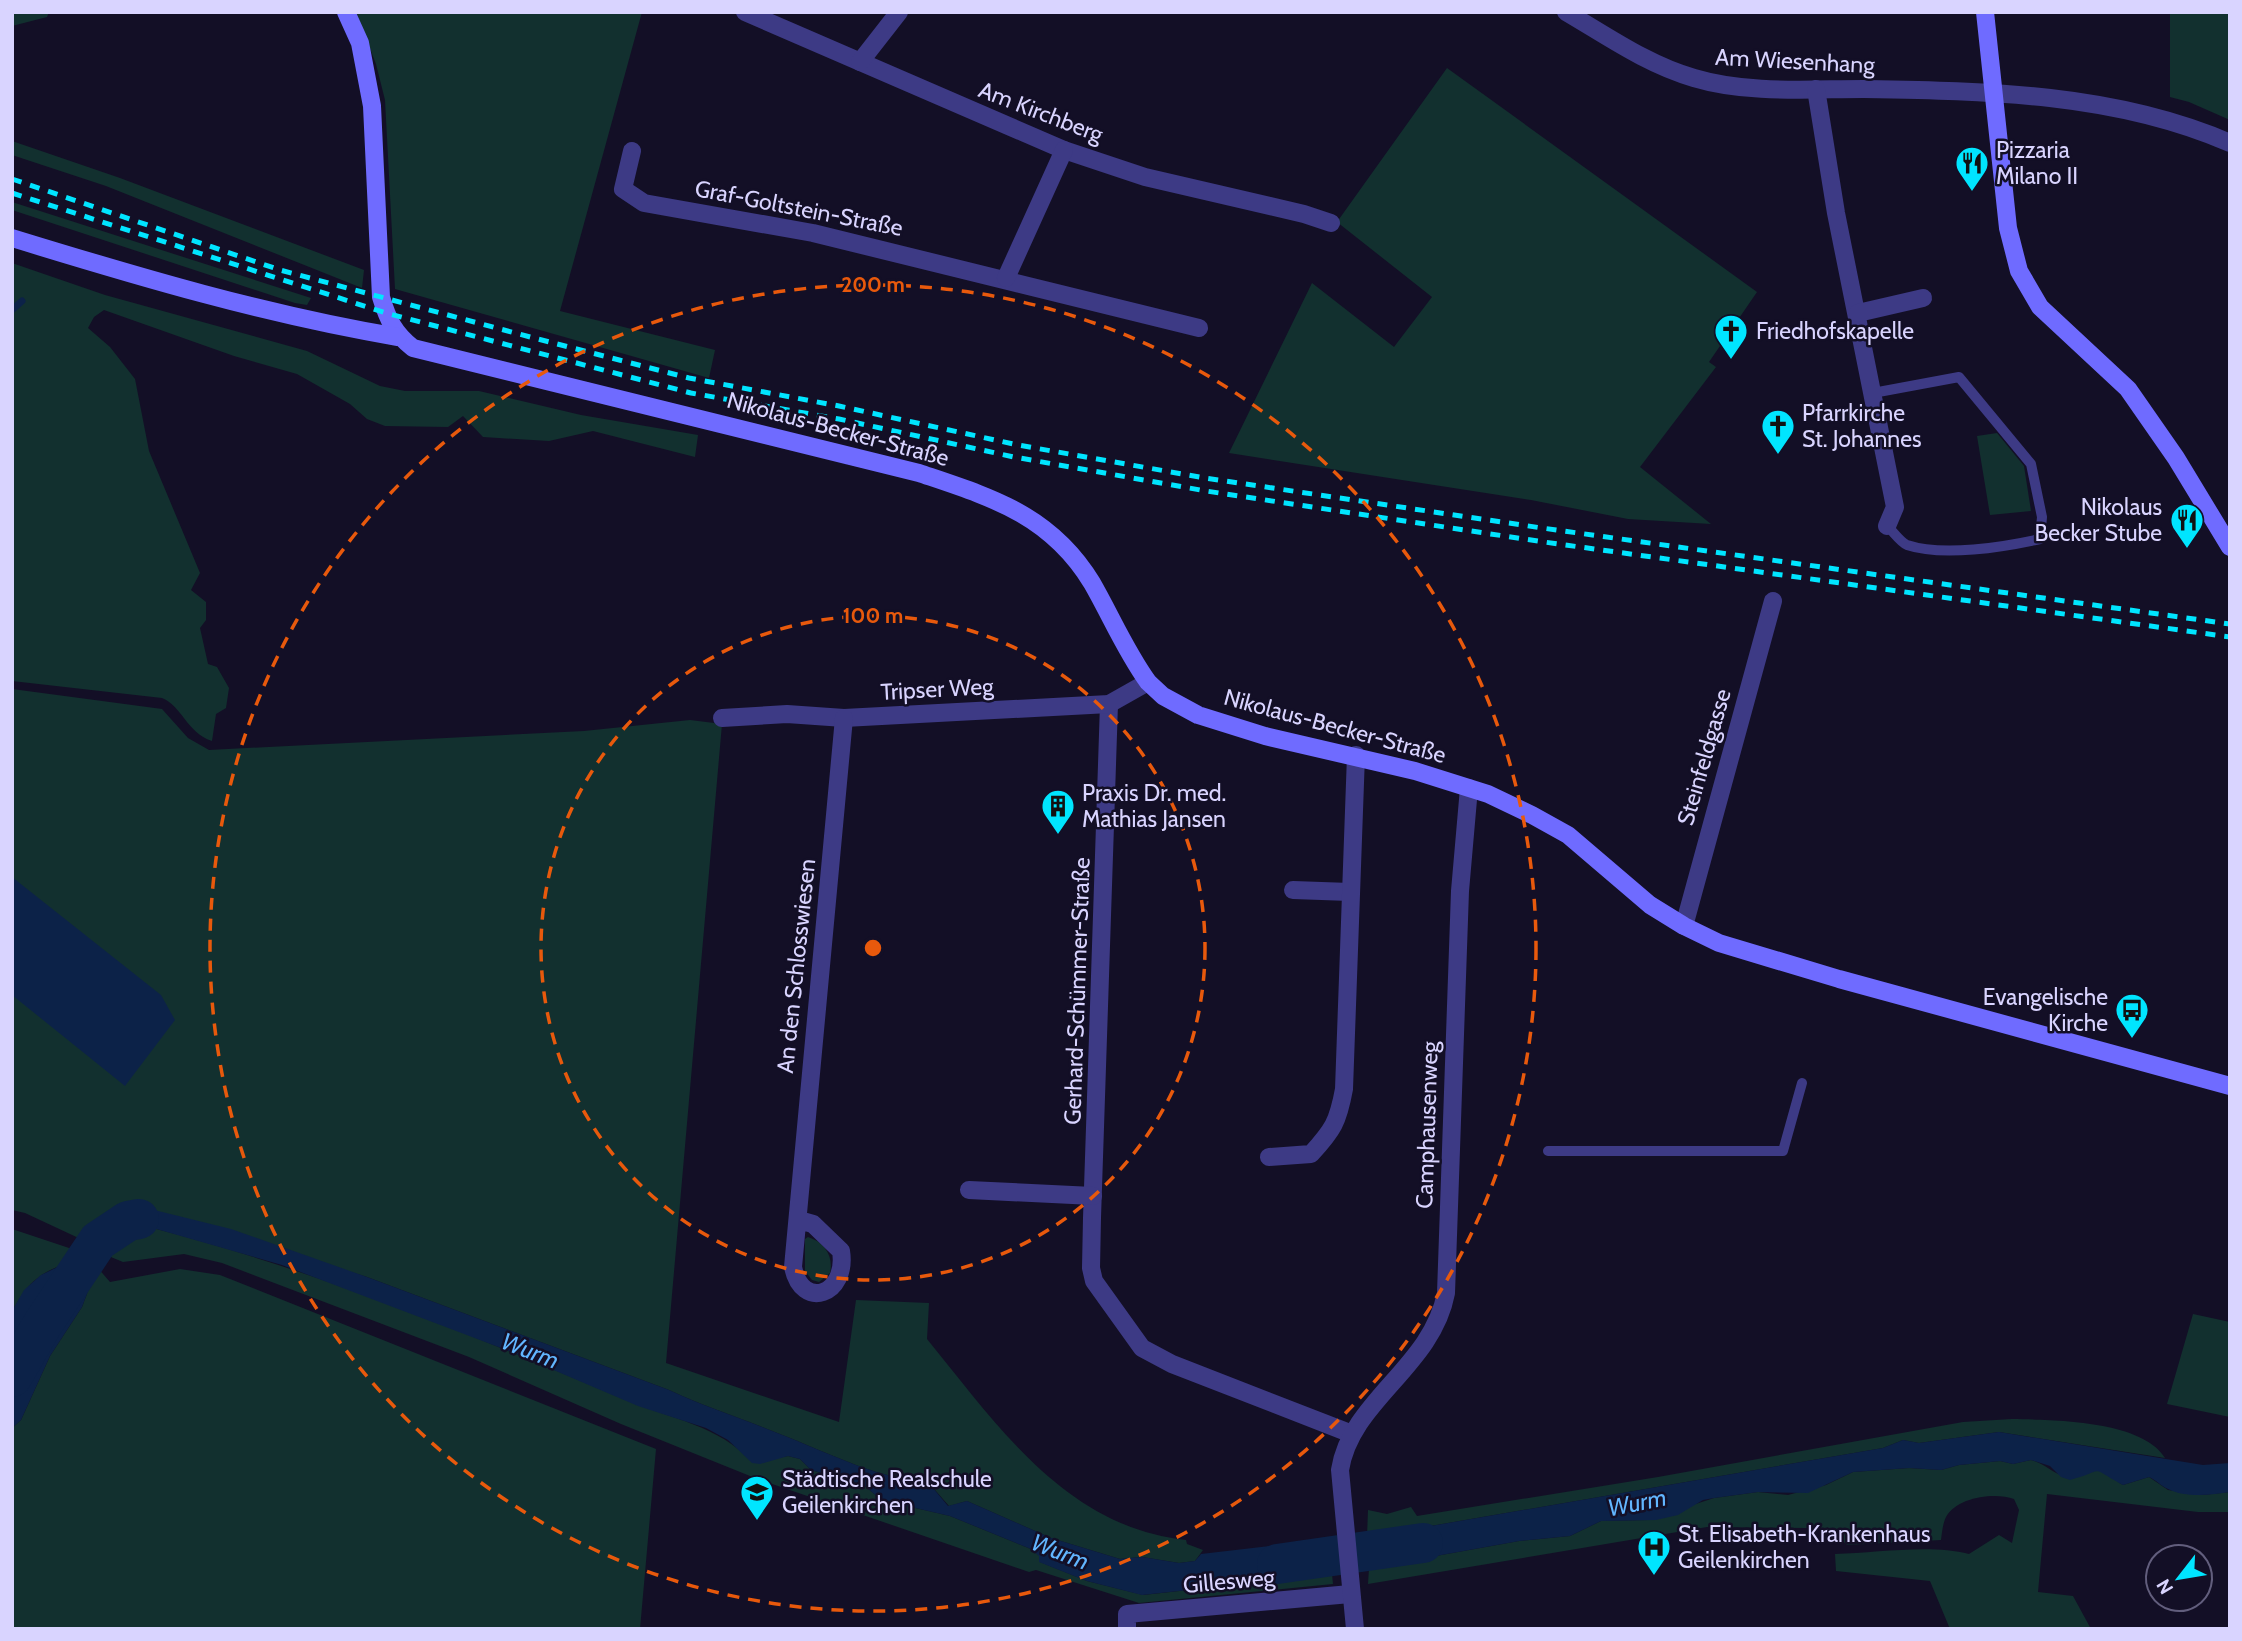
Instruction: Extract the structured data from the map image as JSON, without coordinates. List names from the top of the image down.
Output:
{
  "streets": {
    "main road": ["Nikolaus-Becker-Straße"],
    "street": [
      "Am Wiesenhang",
      "Am Kirchberg",
      "Graf-Goltstein-Straße",
      "Tripser Weg",
      "Steinfeldgasse",
      "An den Schlosswiesen",
      "Gerhard-Schümmer-Straße",
      "Camphausenweg",
      "Gillesweg"
    ]
  },
  "crossings": [
    ["Nikolaus-Becker-Straße", "Tripser Weg"],
    ["Nikolaus-Becker-Straße", "Steinfeldgasse"],
    ["Nikolaus-Becker-Straße", "Camphausenweg"],
    ["Tripser Weg", "An den Schlosswiesen"],
    ["Tripser Weg", "Gerhard-Schümmer-Straße"],
    ["Gerhard-Schümmer-Straße", "Camphausenweg"]
  ],
  "water": ["Wurm"],
  "places": {
    "restaurant": ["Pizzaria Milano II", "Nikolaus Becker Stube"],
    "church": ["Friedhofskapelle", "Pfarrkirche St. Johannes"],
    "building": ["Praxis Dr. med. Mathias Jansen"],
    "bus stop": ["Evangelische Kirche"],
    "school or university": ["Städtische Realschule Geilenkirchen"],
    "hospital": ["St. Elisabeth-Krankenhaus Geilenkirchen"]
  },
  "north": "bottom left",
  "rings": ["200 m", "100 m"]
}
